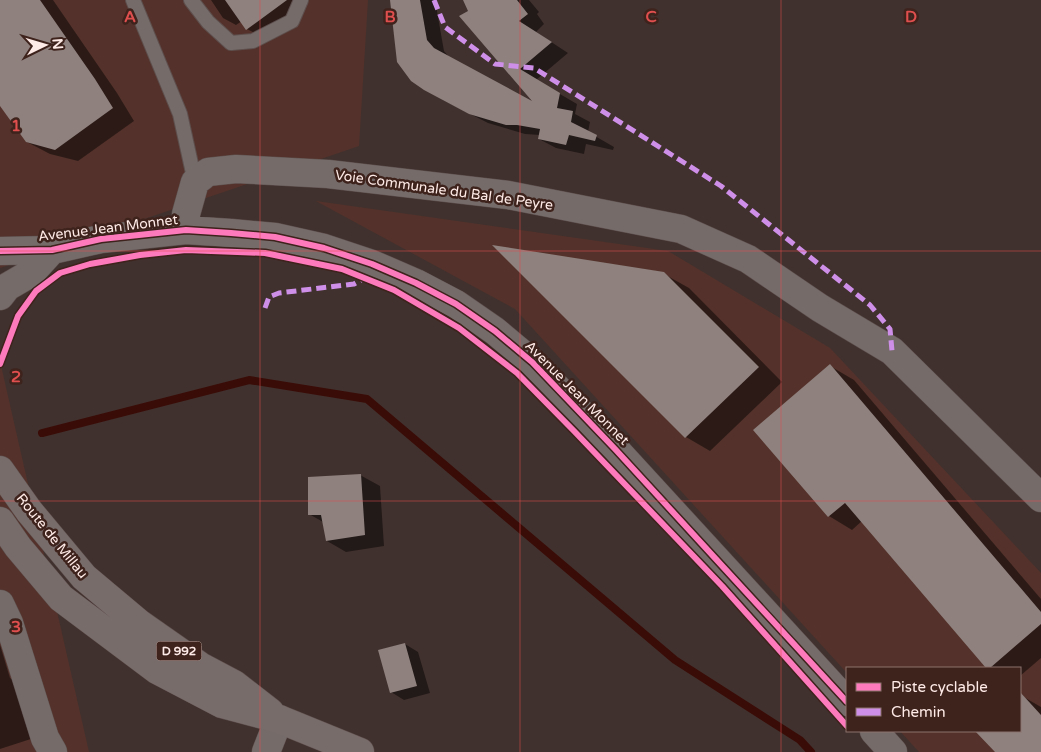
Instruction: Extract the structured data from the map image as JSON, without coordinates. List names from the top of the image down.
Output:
{
  "streets": {
    "main road": ["Route de Millau", "D 992"],
    "street": ["Voie Communale du Bal de Peyre", "Avenue Jean Monnet"]
  },
  "legend": ["Piste cyclable", "Chemin"],
  "north": "right",
  "grid": {
    "columns": [
      "A",
      "B",
      "C",
      "D"
    ],
    "rows": ["1", "2", "3"]
  }
}
